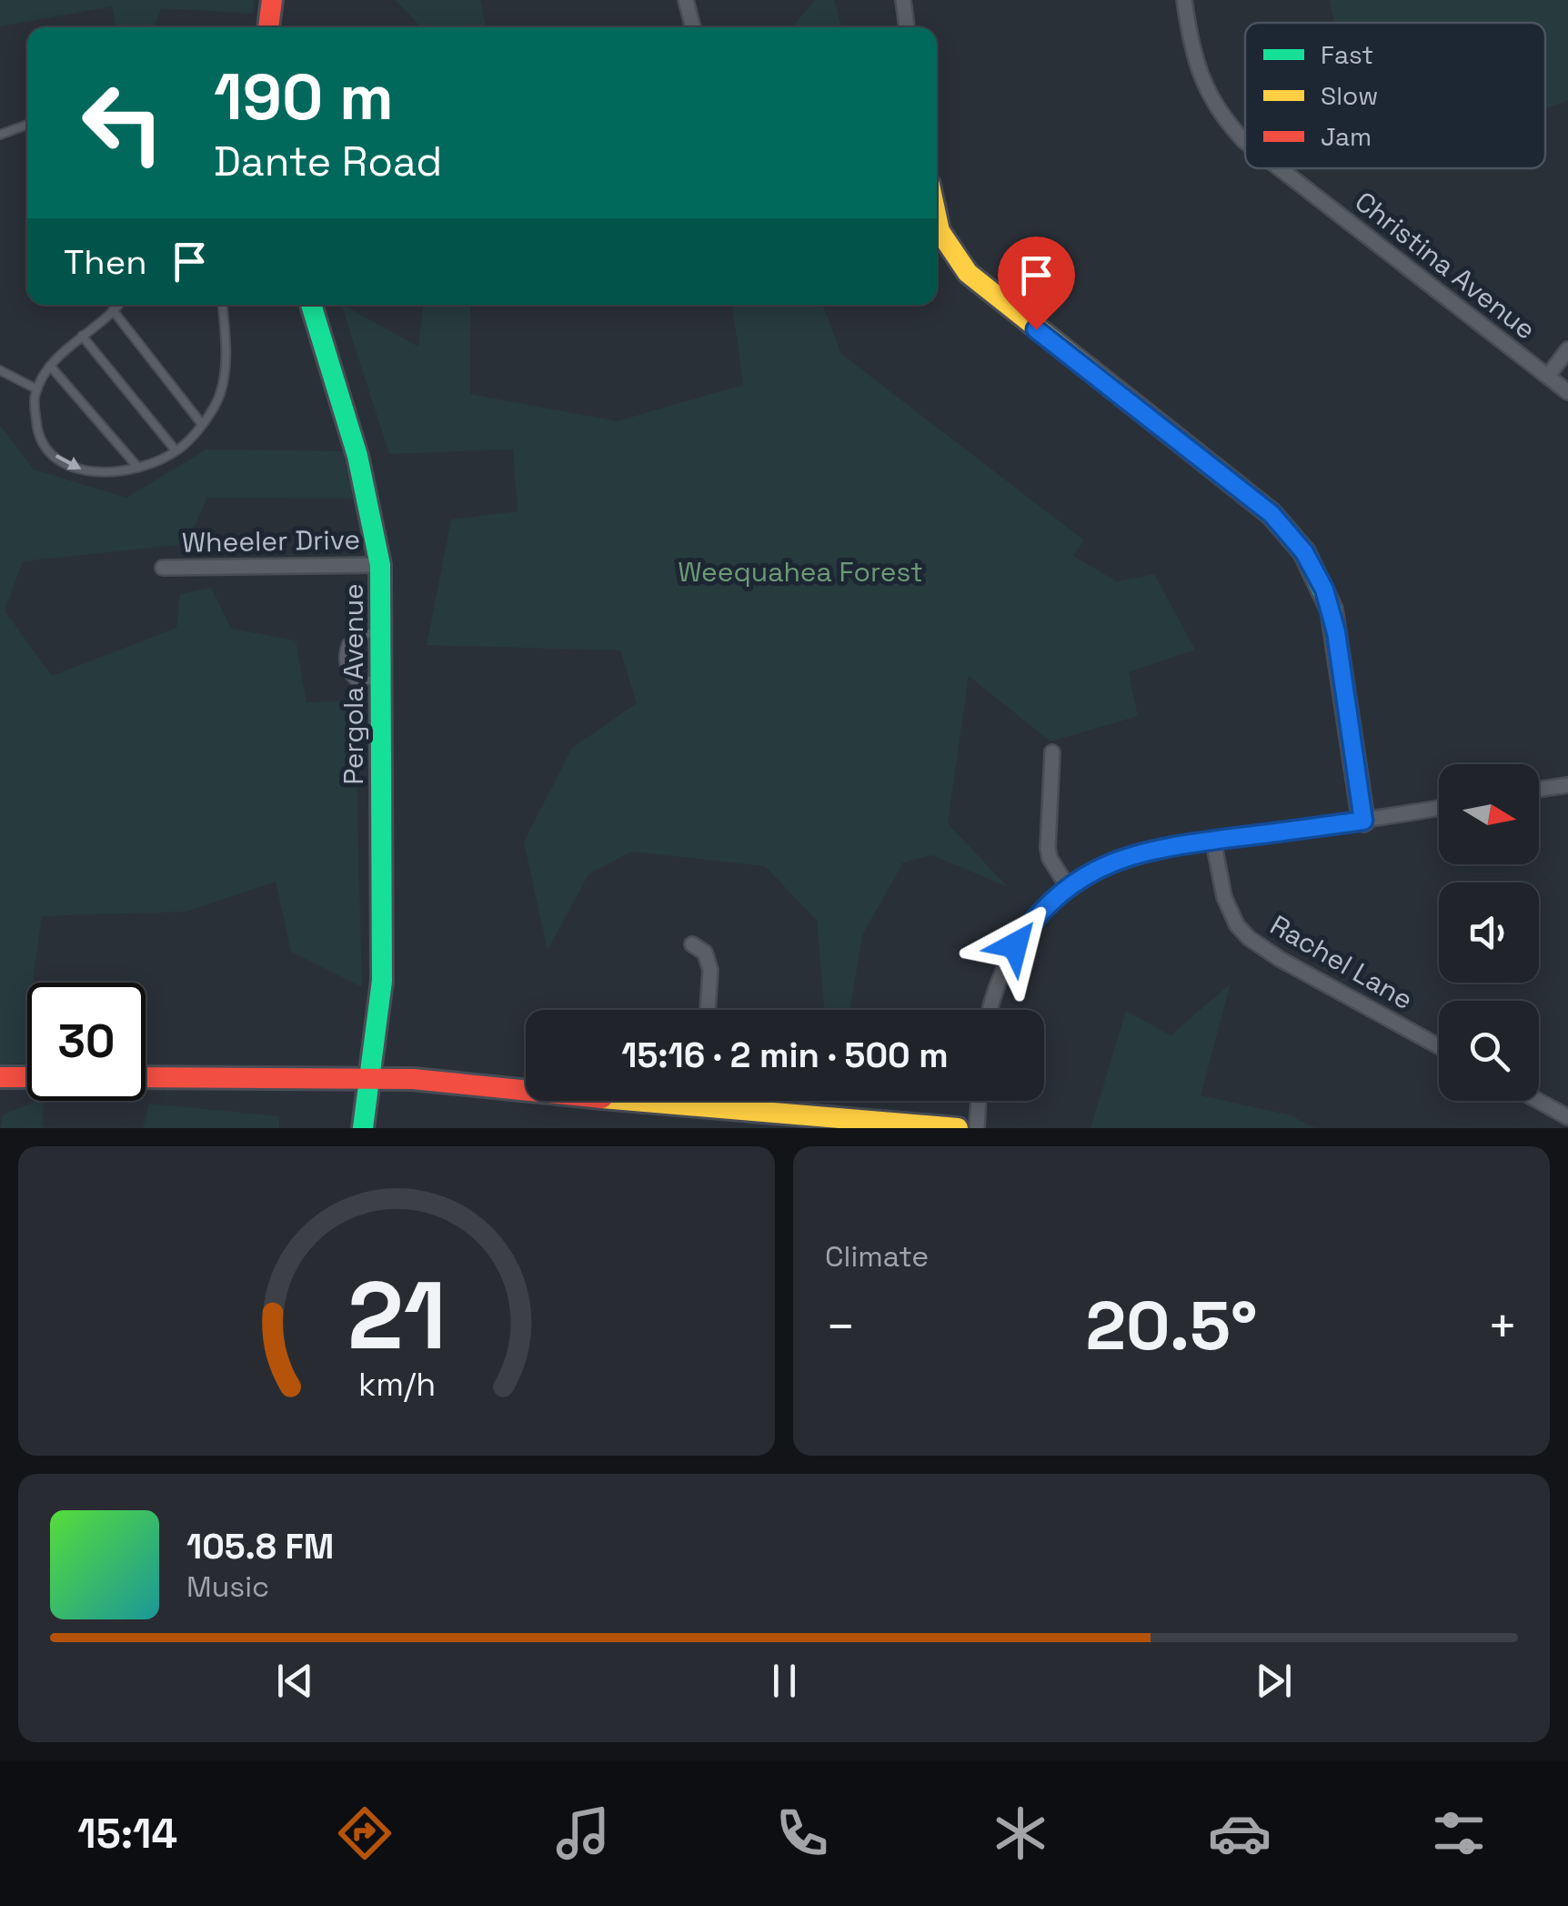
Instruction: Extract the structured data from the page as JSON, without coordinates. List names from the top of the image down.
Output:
{
  "streets": {
    "street": [
      "Christina Avenue",
      "Wheeler Drive",
      "Pergola Avenue",
      "Rachel Lane"
    ]
  },
  "crossings": [
    ["Wheeler Drive", "Pergola Avenue"]
  ],
  "parks": ["Weequahea Forest"],
  "legend": ["Fast", "Slow", "Jam"],
  "north": "right",
  "page": {
    "turn": ["190 m", "Dante Road"],
    "then": "Then",
    "limit": "30",
    "trip": "15:16 · 2 min · 500 m",
    "tile": "Climate",
    "heat": ["−", "20.5°", "+"],
    "song": ["105.8 FM", "Music"],
    "tabs": "15:14",
    "gauge": ["21", "km/h"]
  }
}
